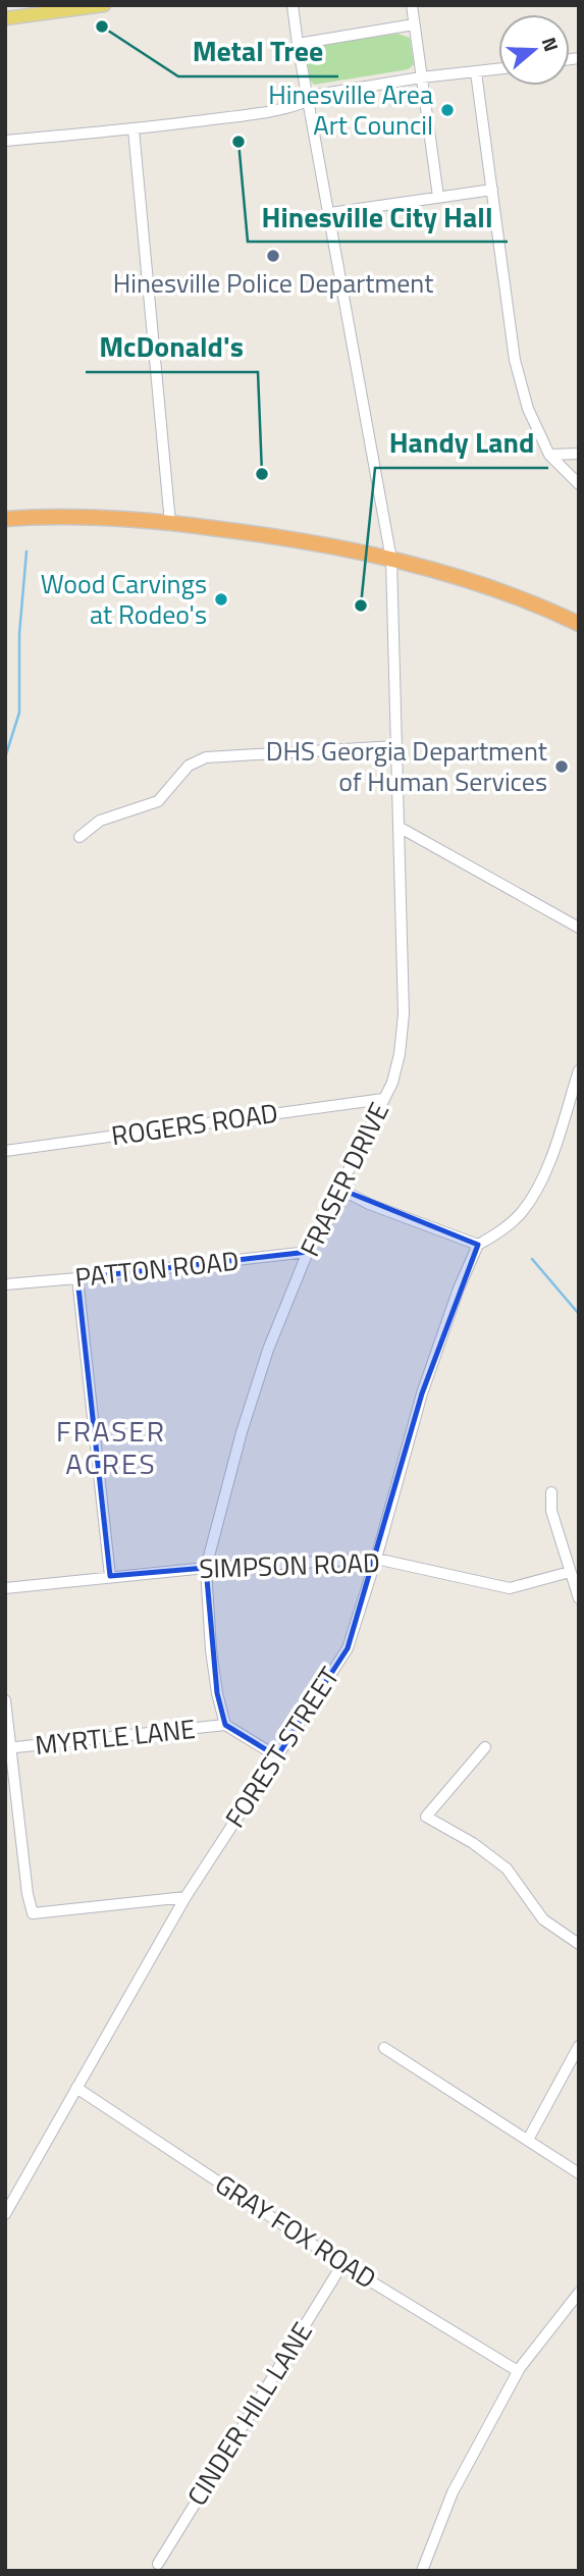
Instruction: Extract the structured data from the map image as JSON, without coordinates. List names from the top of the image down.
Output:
{
  "streets": {
    "street": [
      "ROGERS ROAD",
      "FRASER DRIVE",
      "PATTON ROAD",
      "SIMPSON ROAD",
      "MYRTLE LANE",
      "FOREST STREET",
      "GRAY FOX ROAD",
      "CINDER HILL LANE"
    ]
  },
  "crossings": [
    ["ROGERS ROAD", "FRASER DRIVE"],
    ["FRASER DRIVE", "PATTON ROAD"],
    ["FRASER DRIVE", "SIMPSON ROAD"],
    ["FRASER DRIVE", "MYRTLE LANE"],
    ["SIMPSON ROAD", "FOREST STREET"],
    ["FOREST STREET", "GRAY FOX ROAD"],
    ["GRAY FOX ROAD", "CINDER HILL LANE"]
  ],
  "districts": ["FRASER ACRES"],
  "places": [
    "Metal Tree",
    "Hinesville Area Art Council",
    "Hinesville City Hall",
    "Hinesville Police Department",
    "McDonald's",
    "Wood Carvings at Rodeo's",
    "Handy Land",
    "DHS Georgia Department of Human Services"
  ],
  "north": "right"
}
